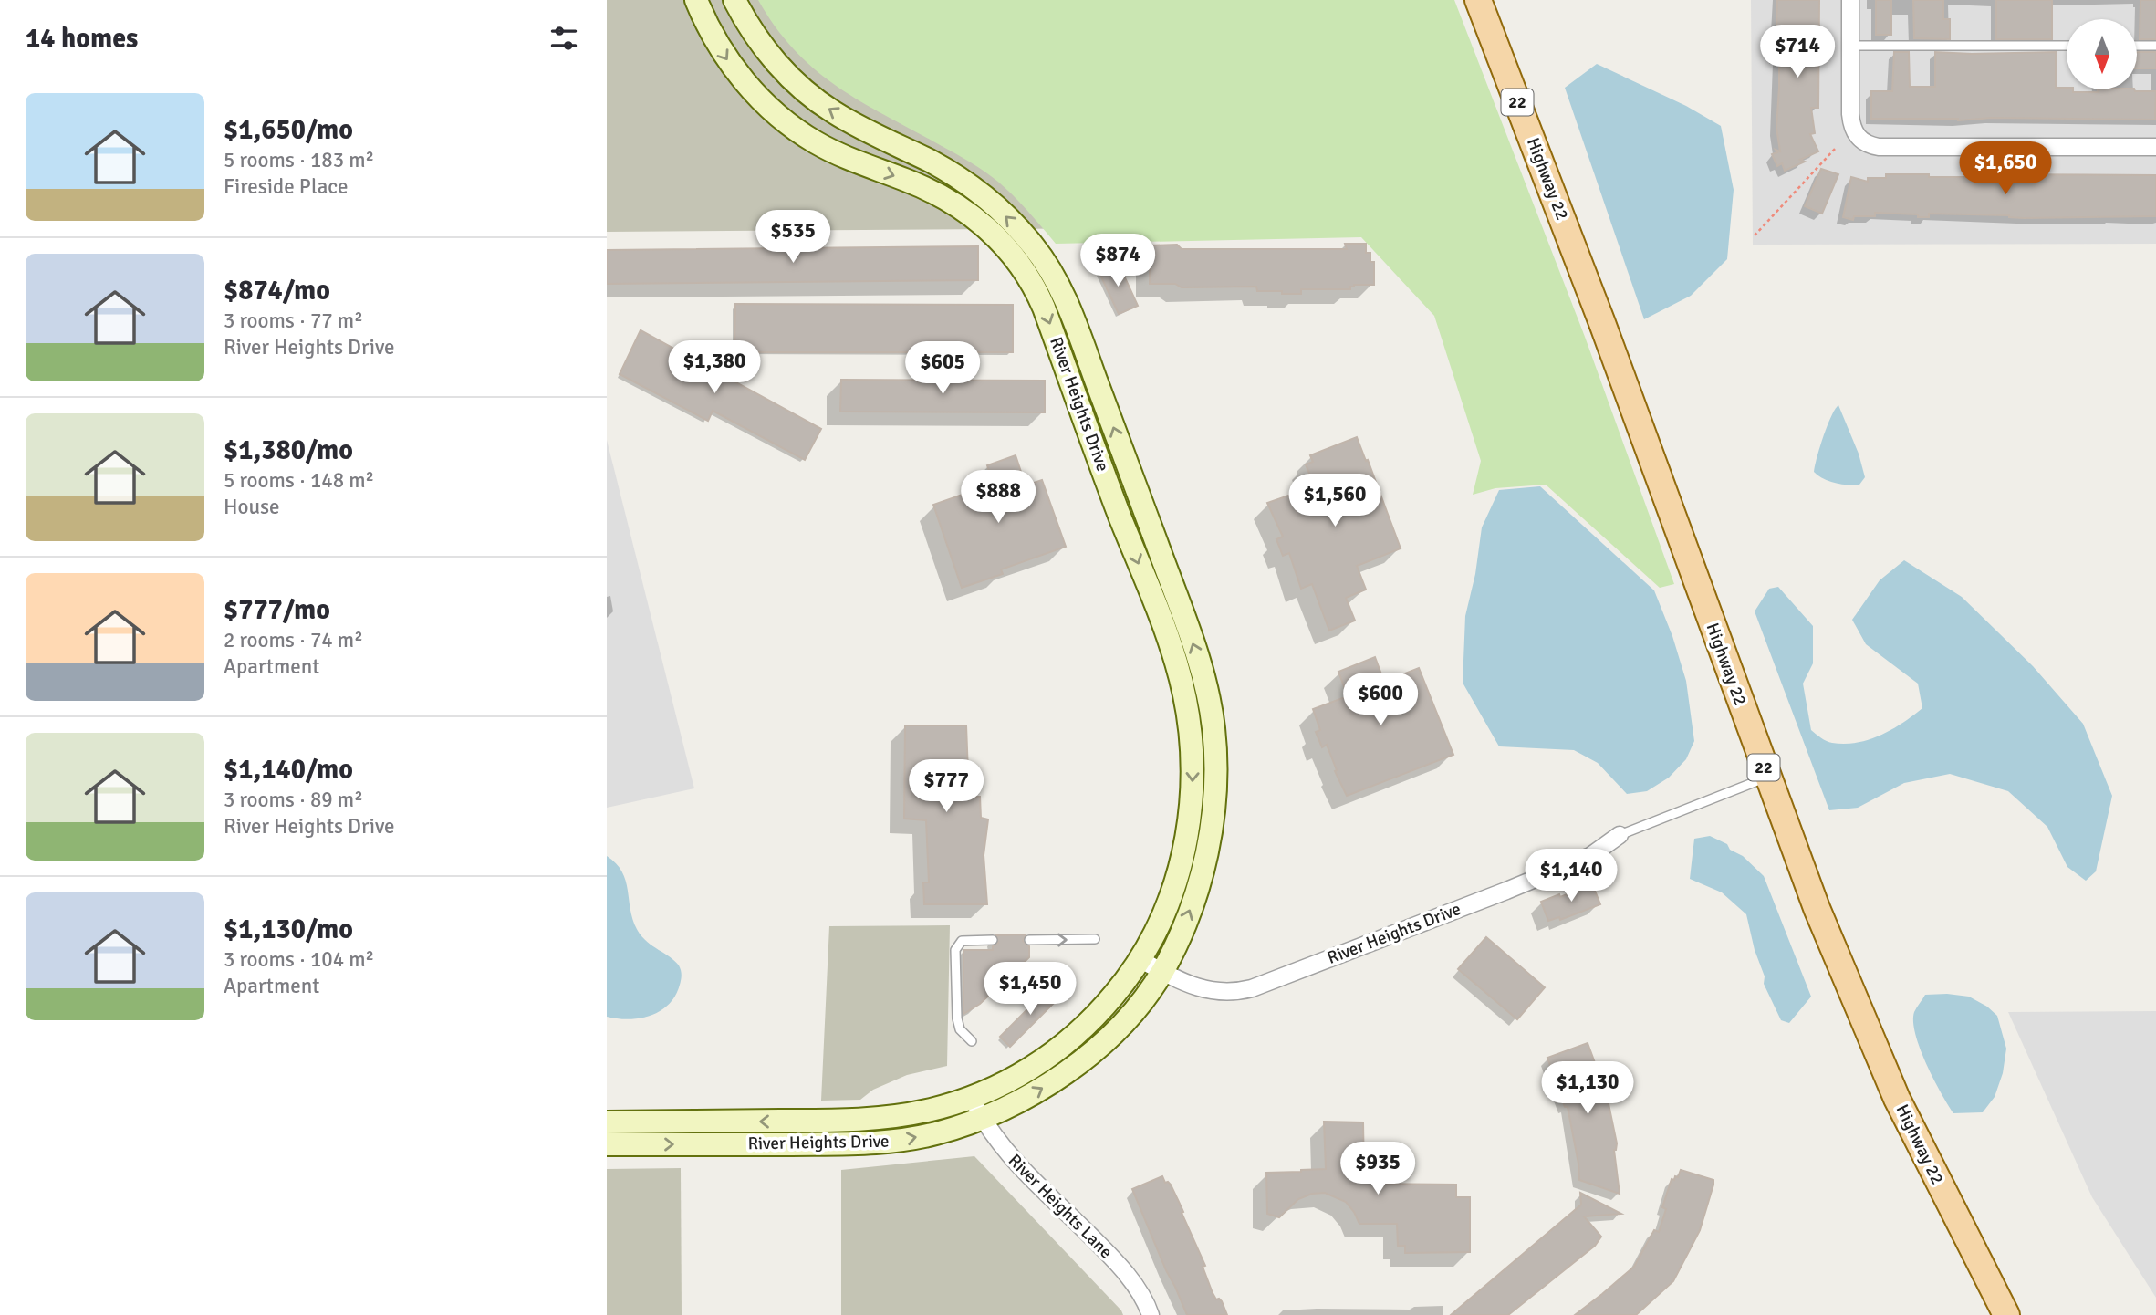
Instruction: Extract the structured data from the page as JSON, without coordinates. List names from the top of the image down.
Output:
{
  "streets": {
    "main road": ["22", "Highway 22"],
    "street": ["River Heights Drive", "River Heights Lane"]
  },
  "crossings": [
    ["River Heights Drive", "River Heights Lane"]
  ],
  "north": "bottom",
  "page": {
    "heading": "14 homes",
    "price": [
      "$714",
      "$1,650",
      "$535",
      "$874",
      "$1,380",
      "$605",
      "$888",
      "$1,560",
      "$600",
      "$777",
      "$1,140",
      "$1,450",
      "$1,130",
      "$935"
    ],
    "list": [
      {
        "name": "$1,650/mo",
        "note": "5 rooms · 183 m² · Fireside Place"
      },
      {
        "name": "$874/mo",
        "note": "3 rooms · 77 m² · River Heights Drive"
      },
      {
        "name": "$1,380/mo",
        "note": "5 rooms · 148 m² · House"
      },
      {
        "name": "$777/mo",
        "note": "2 rooms · 74 m² · Apartment"
      },
      {
        "name": "$1,140/mo",
        "note": "3 rooms · 89 m² · River Heights Drive"
      },
      {
        "name": "$1,130/mo",
        "note": "3 rooms · 104 m² · Apartment"
      }
    ]
  }
}
